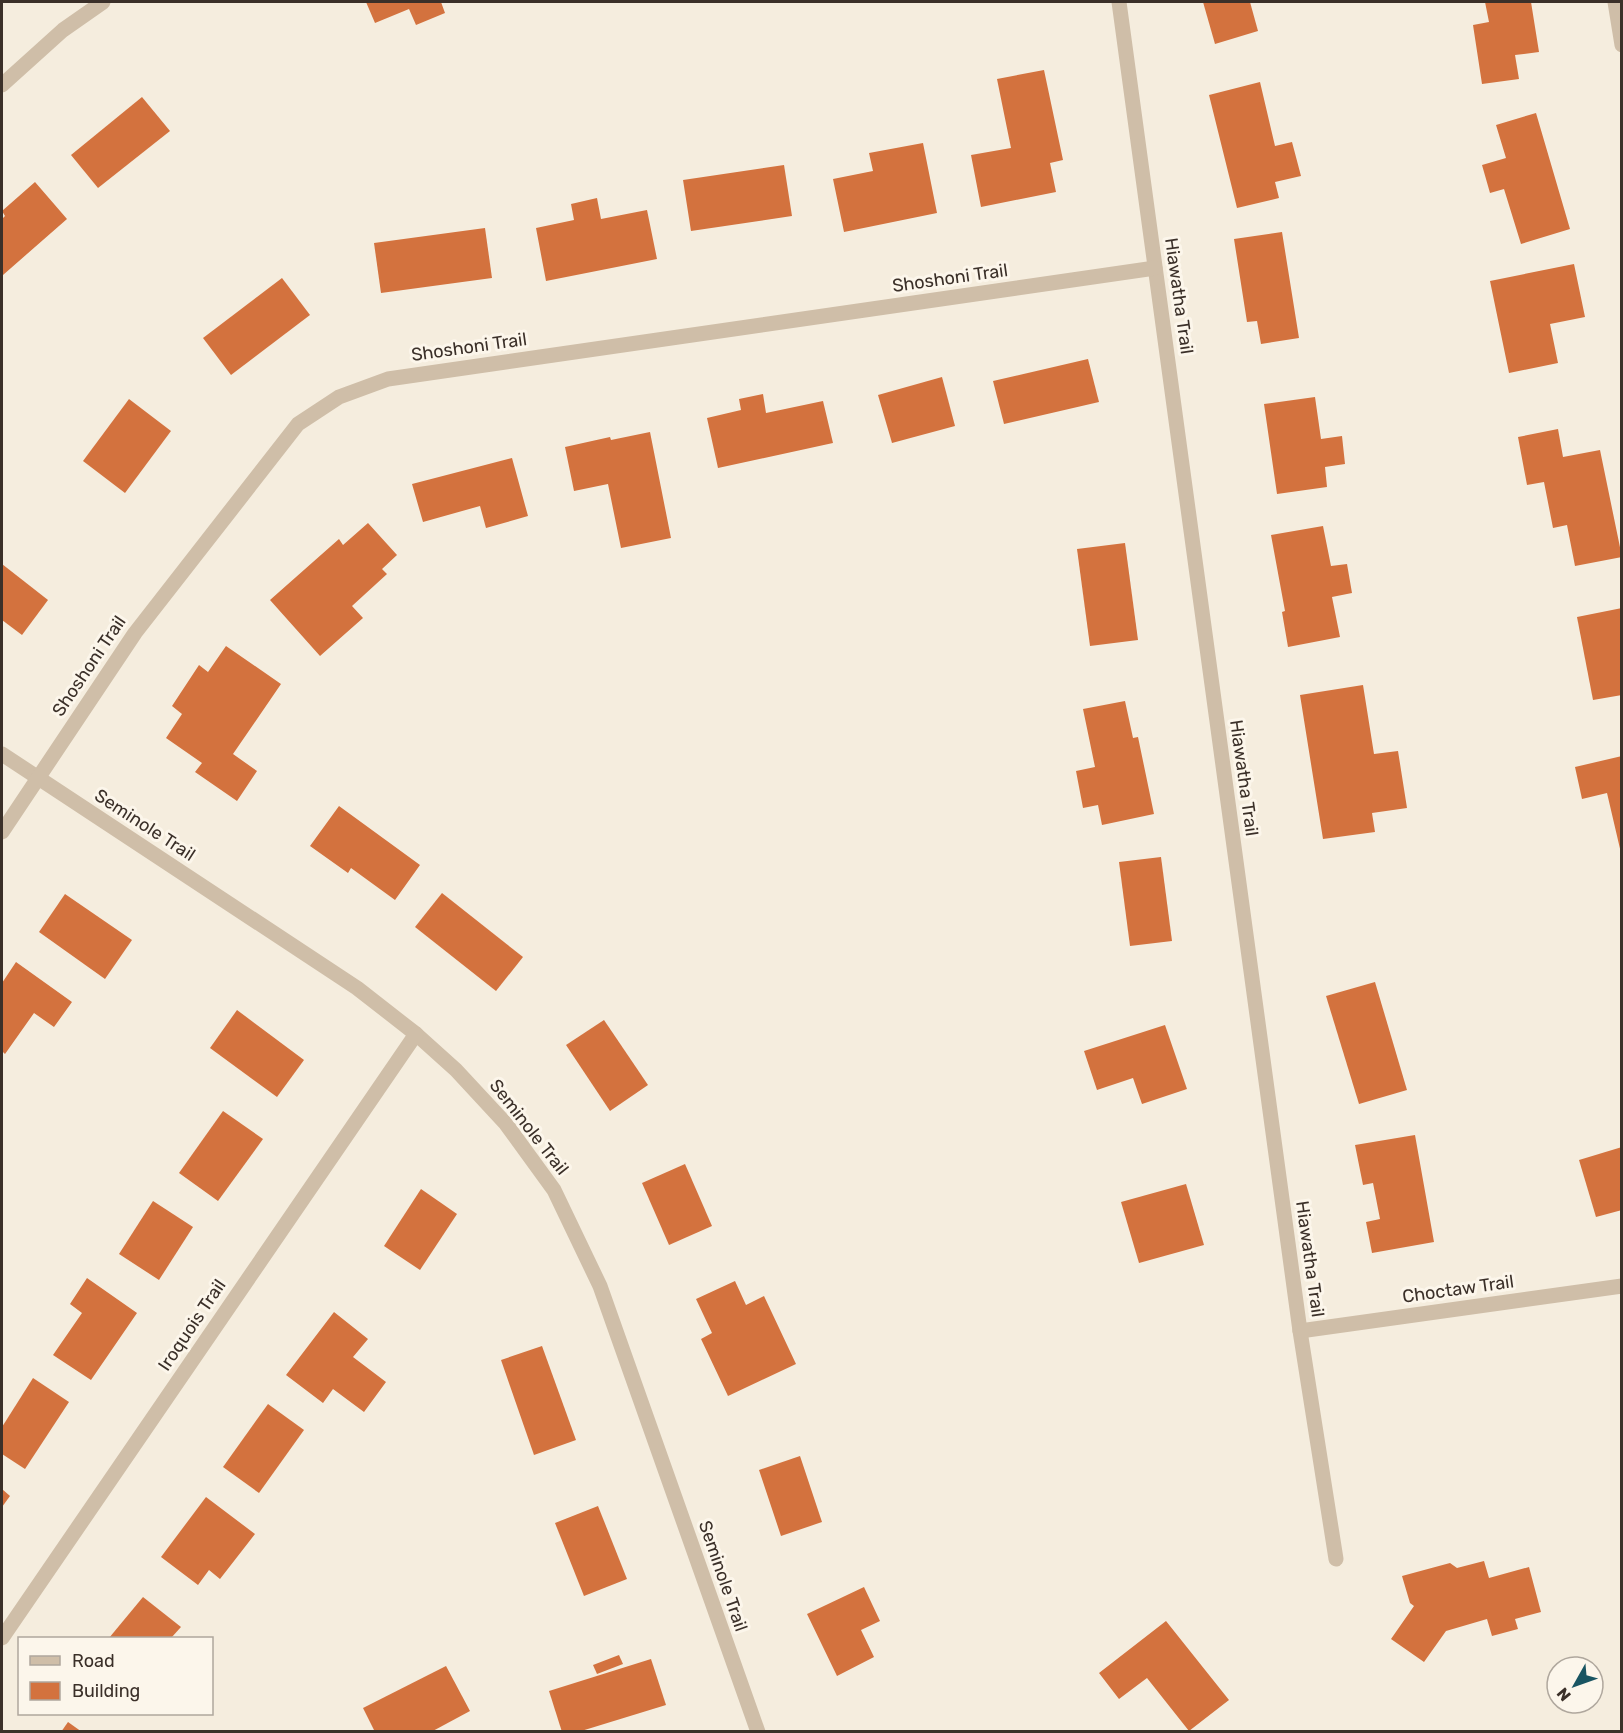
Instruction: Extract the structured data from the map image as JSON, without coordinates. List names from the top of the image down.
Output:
{
  "streets": {
    "street": [
      "Shoshoni Trail",
      "Hiawatha Trail",
      "Seminole Trail",
      "Choctaw Trail",
      "Iroquois Trail"
    ]
  },
  "crossings": [
    ["Shoshoni Trail", "Hiawatha Trail"],
    ["Shoshoni Trail", "Seminole Trail"],
    ["Hiawatha Trail", "Choctaw Trail"],
    ["Seminole Trail", "Iroquois Trail"]
  ],
  "legend": ["Road", "Building"],
  "north": "bottom left"
}
